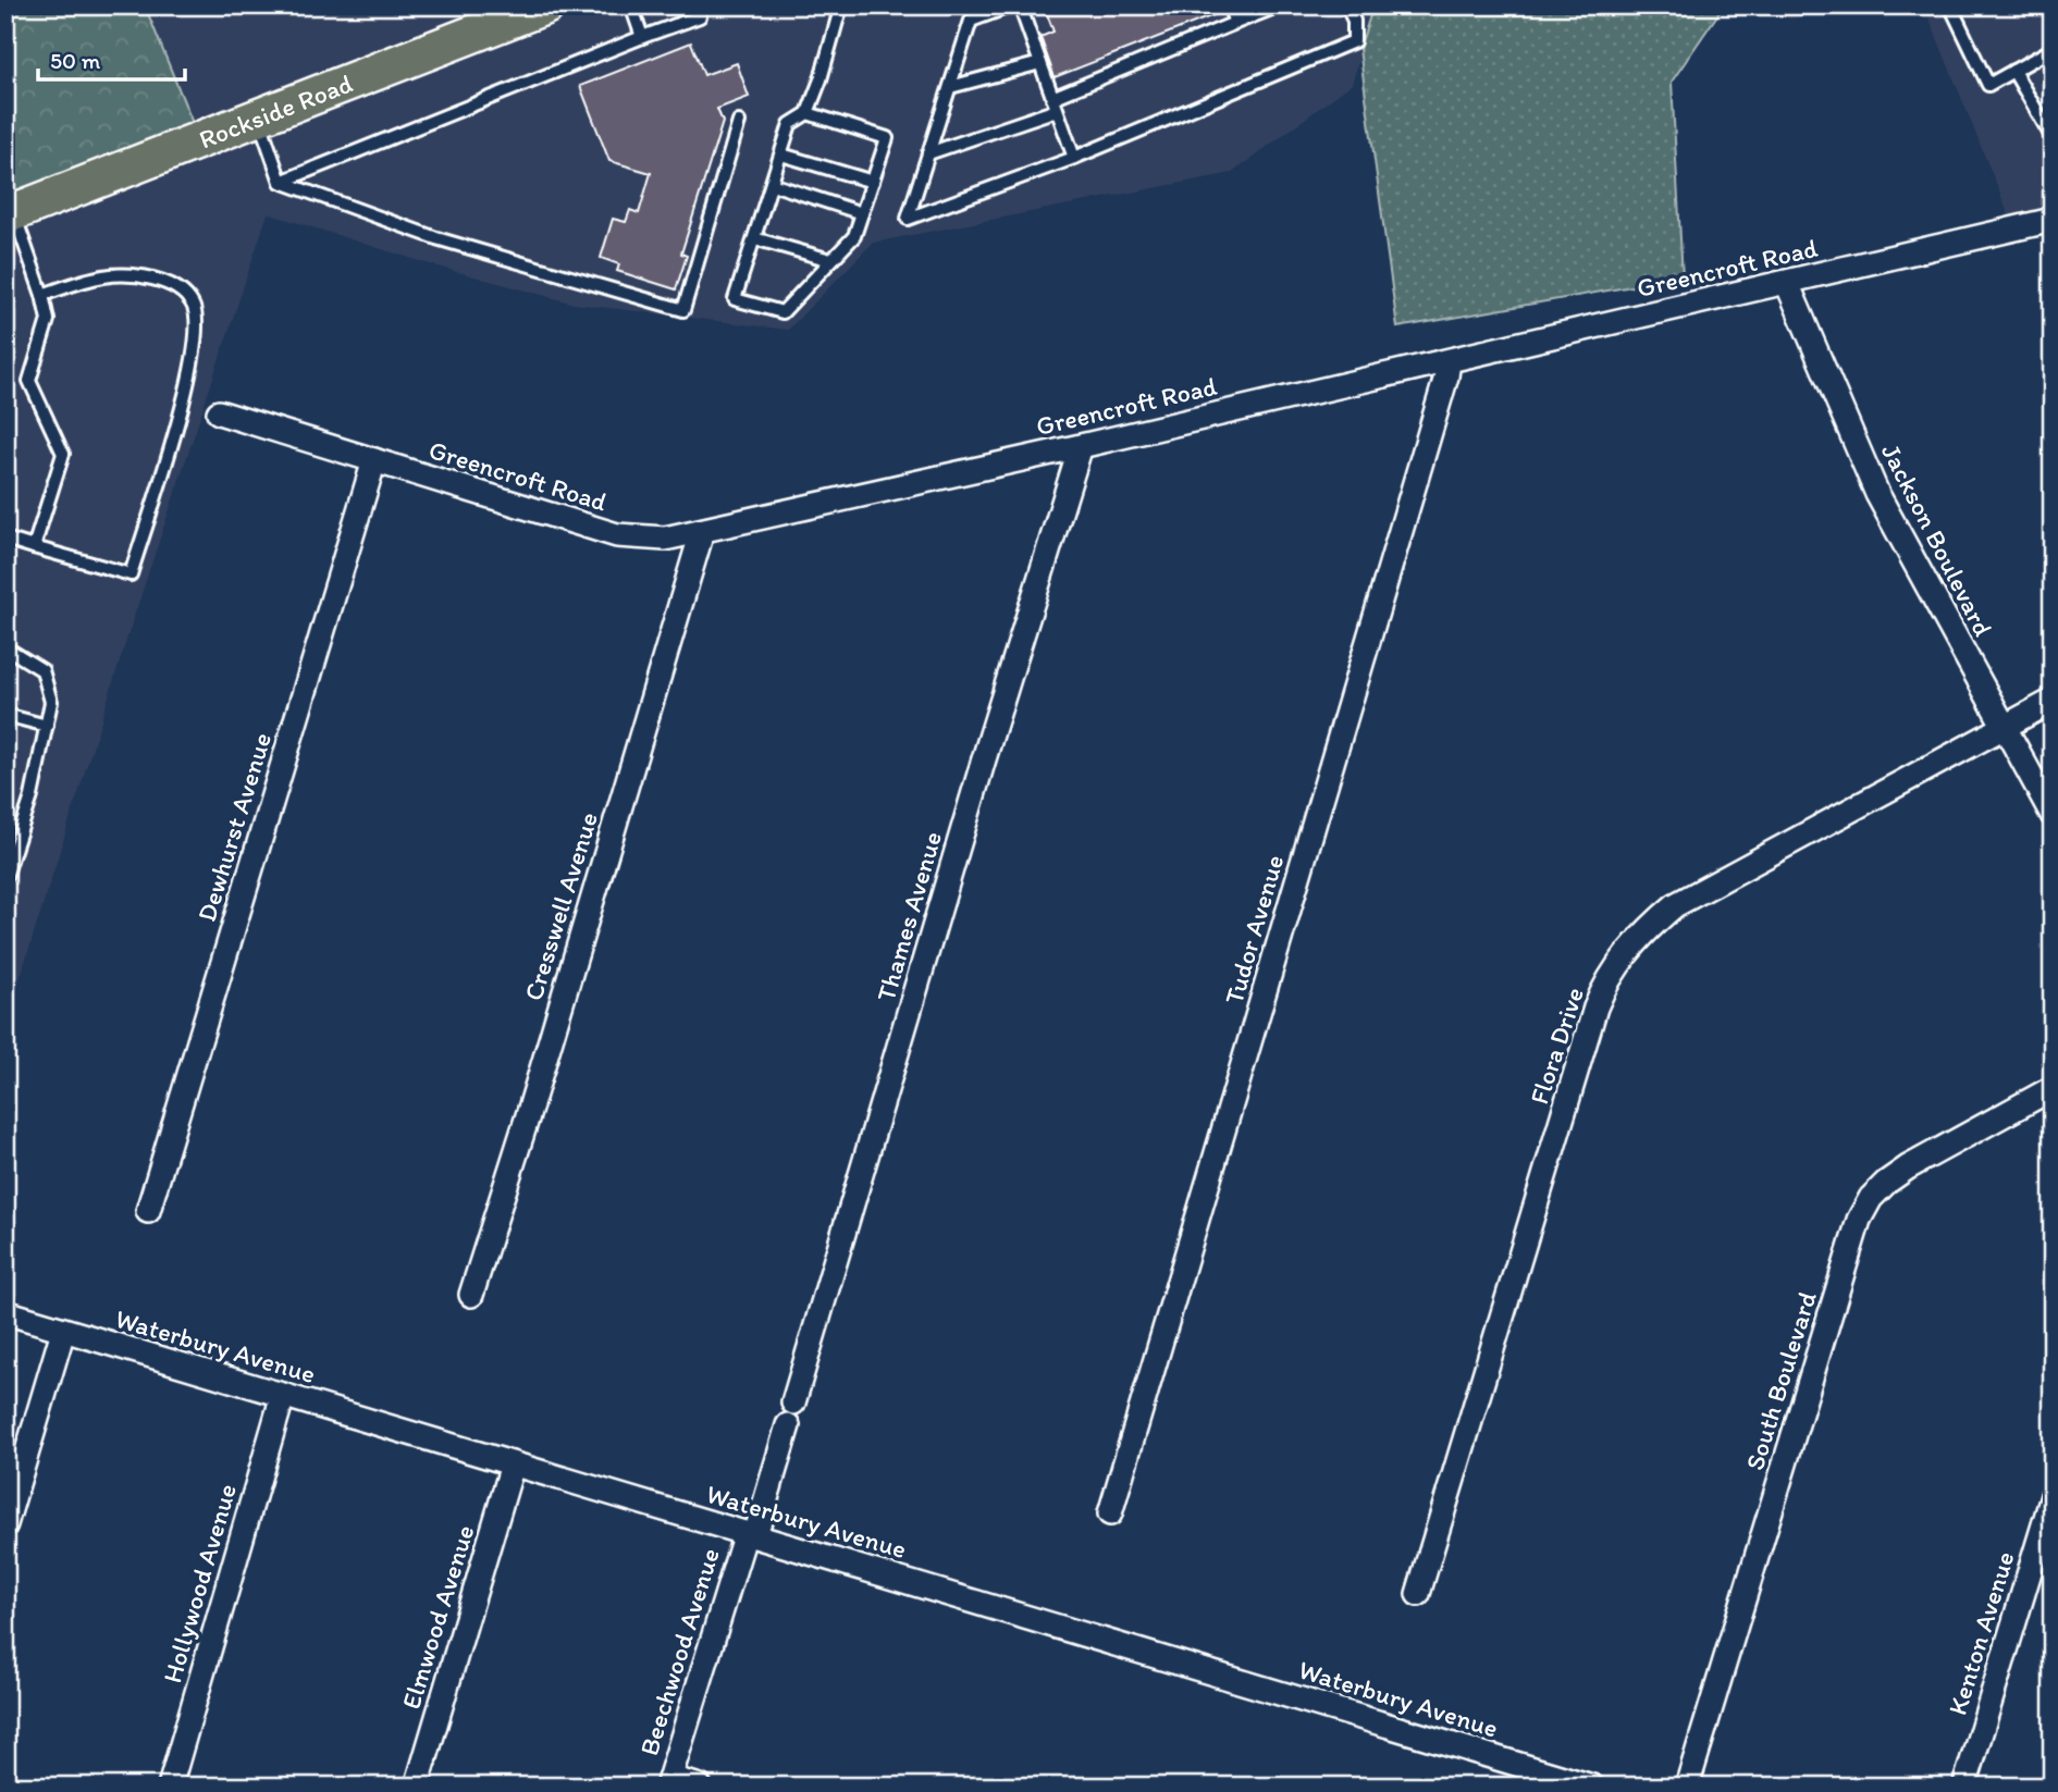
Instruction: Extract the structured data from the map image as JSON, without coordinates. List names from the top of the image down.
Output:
{
  "streets": {
    "main road": ["Rockside Road"],
    "street": [
      "Greencroft Road",
      "Jackson Boulevard",
      "Dewhurst Avenue",
      "Cresswell Avenue",
      "Thames Avenue",
      "Tudor Avenue",
      "Flora Drive",
      "Waterbury Avenue",
      "South Boulevard",
      "Hollywood Avenue",
      "Elmwood Avenue",
      "Kenton Avenue",
      "Beechwood Avenue"
    ]
  },
  "crossings": [
    ["Greencroft Road", "Jackson Boulevard"],
    ["Greencroft Road", "Dewhurst Avenue"],
    ["Greencroft Road", "Cresswell Avenue"],
    ["Greencroft Road", "Thames Avenue"],
    ["Greencroft Road", "Tudor Avenue"],
    ["Jackson Boulevard", "Flora Drive"],
    ["Waterbury Avenue", "Hollywood Avenue"],
    ["Waterbury Avenue", "Elmwood Avenue"],
    ["Waterbury Avenue", "Beechwood Avenue"]
  ],
  "scale_bar": "50 m"
}
